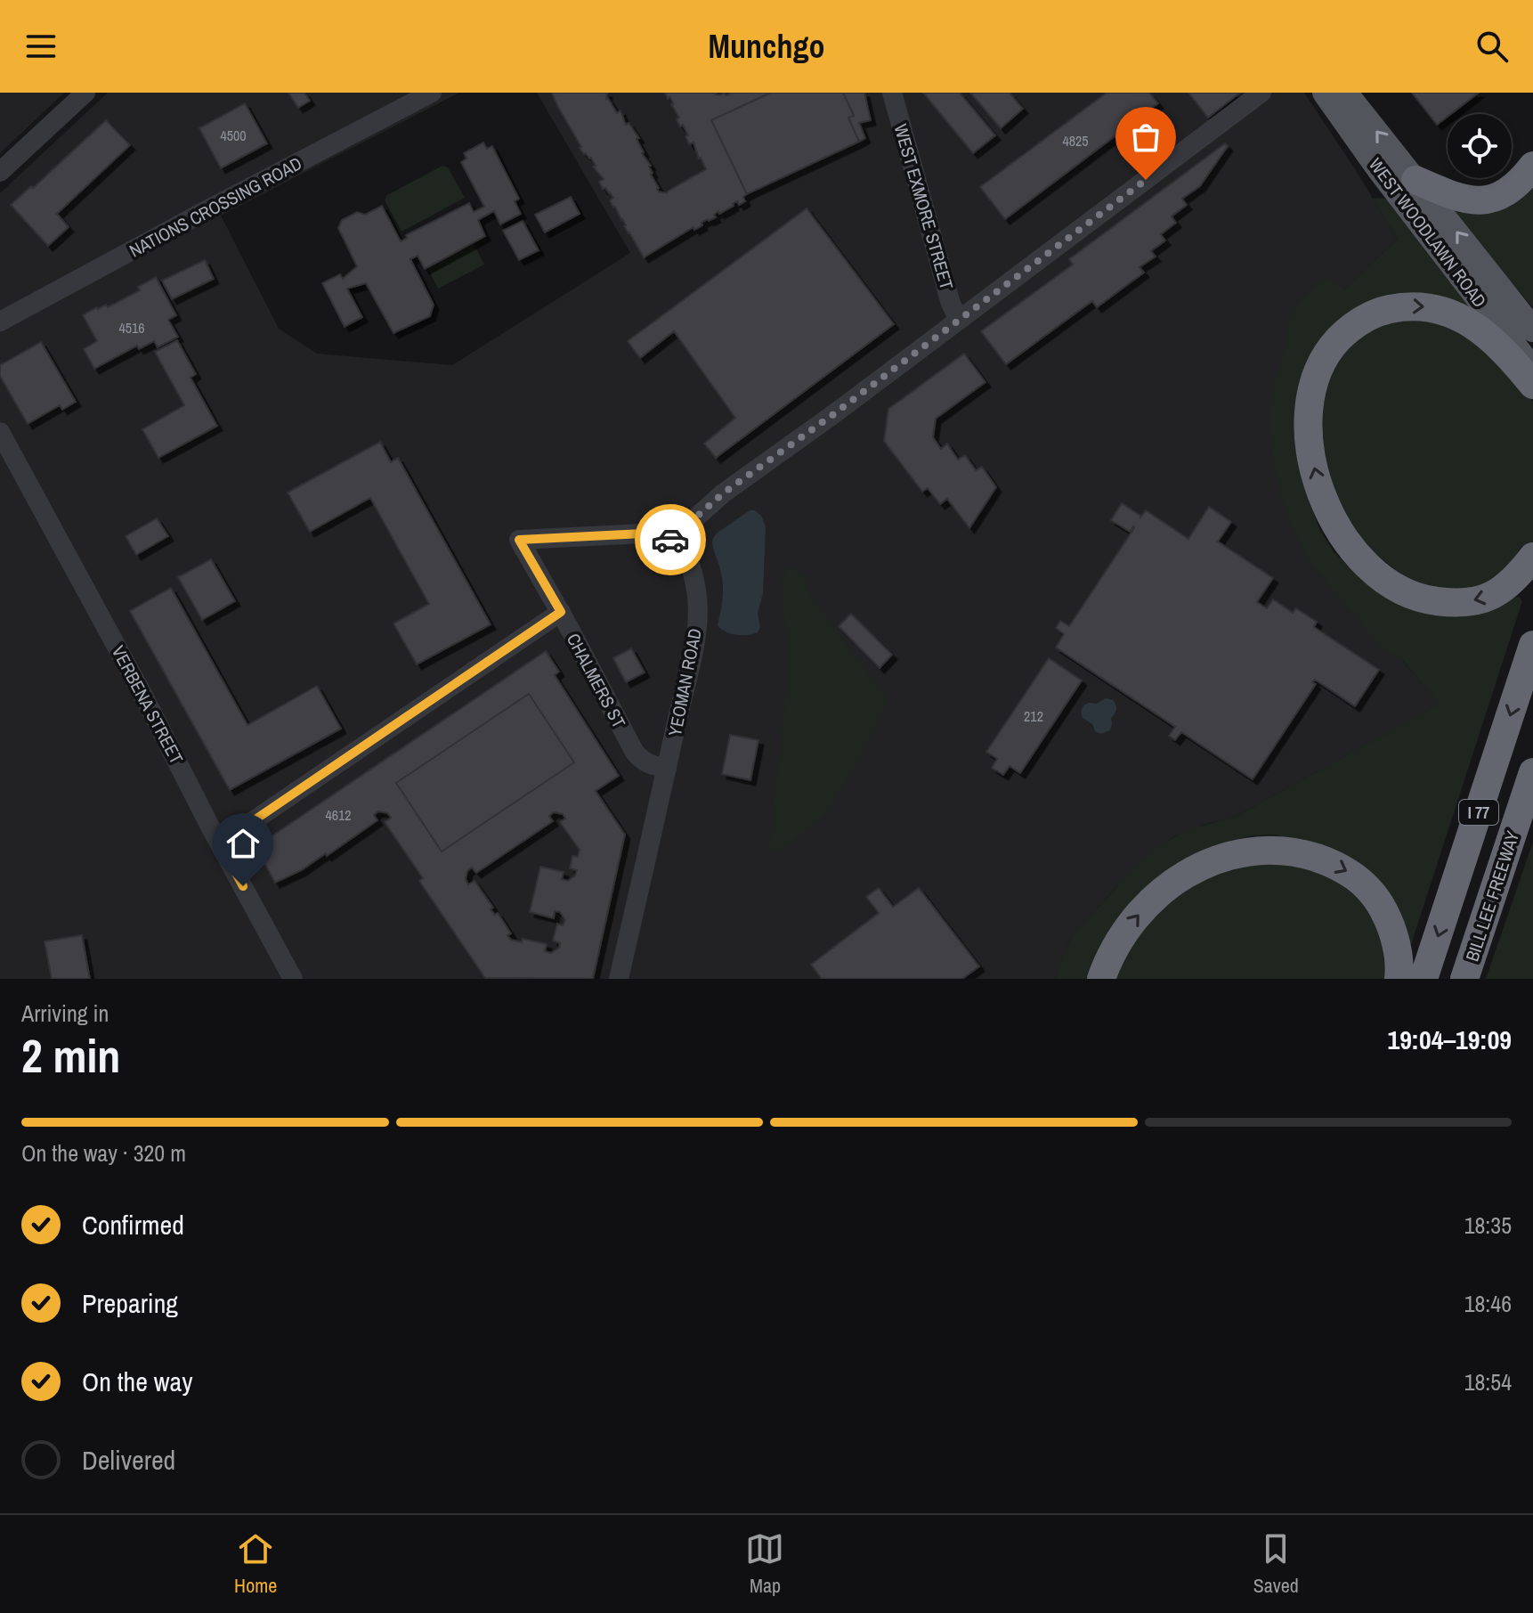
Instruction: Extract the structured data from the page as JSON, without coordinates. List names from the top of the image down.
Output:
{
  "streets": {
    "highway": ["I 77", "BILL LEE FREEWAY"],
    "main road": ["WEST WOODLAWN ROAD"],
    "street": [
      "NATIONS CROSSING ROAD",
      "WEST EXMORE STREET",
      "CHALMERS ST",
      "YEOMAN ROAD",
      "VERBENA STREET"
    ]
  },
  "crossings": [
    ["CHALMERS ST", "YEOMAN ROAD"]
  ],
  "house_numbers": [
    "4500",
    "4825",
    "4516",
    "212",
    "4612"
  ],
  "page": {
    "header": "Munchgo",
    "heading": ["2 min", "Arriving in", "19:04–19:09"],
    "bar": "On the way · 320 m",
    "list": [
      ["Confirmed", "18:35"],
      ["Preparing", "18:46"],
      ["On the way", "18:54"],
      "Delivered"
    ],
    "tabs": ["Home", "Map", "Saved"]
  }
}
